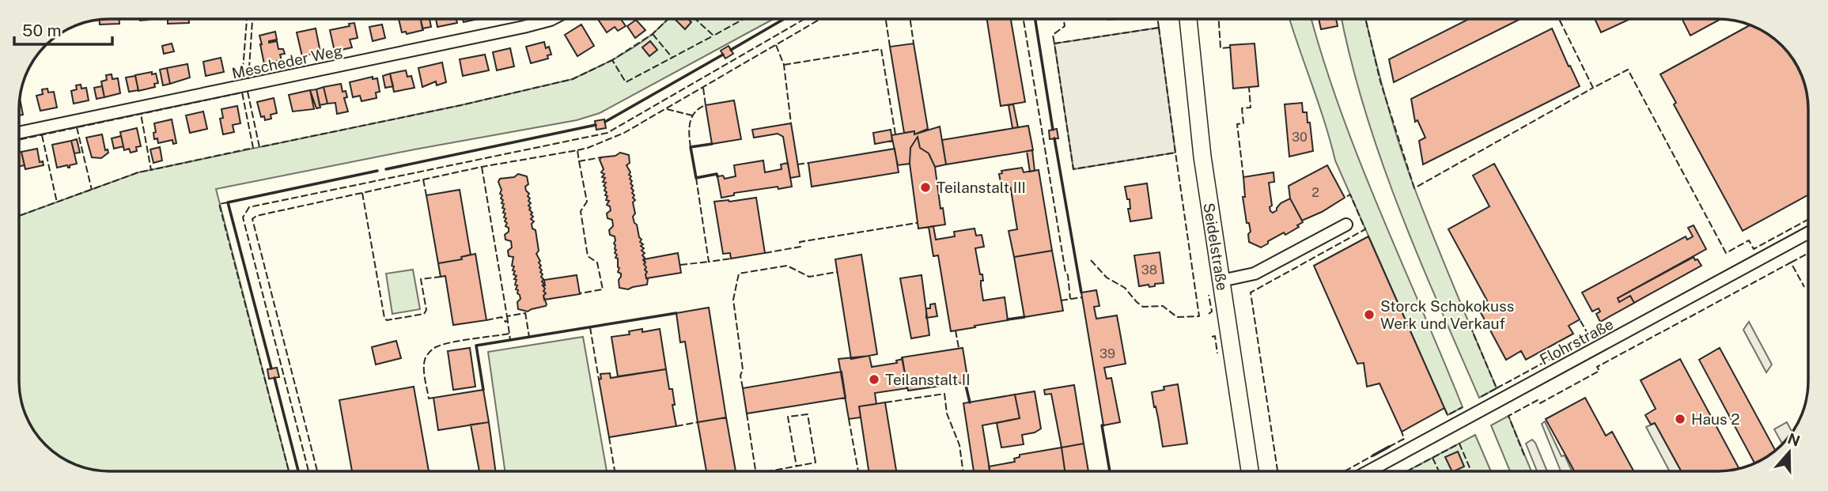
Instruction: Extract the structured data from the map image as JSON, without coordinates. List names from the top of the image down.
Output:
{
  "streets": {
    "main road": ["Seidelstraße"],
    "street": ["Mescheder Weg", "Flohrstraße"]
  },
  "places": [
    "Teilanstalt III",
    "Storck Schokokuss Werk und Verkauf",
    "Teilanstalt II",
    "Haus 2"
  ],
  "house_numbers": [
    "30",
    "2",
    "38",
    "39"
  ],
  "scale_bar": "50 m",
  "north": "top"
}
